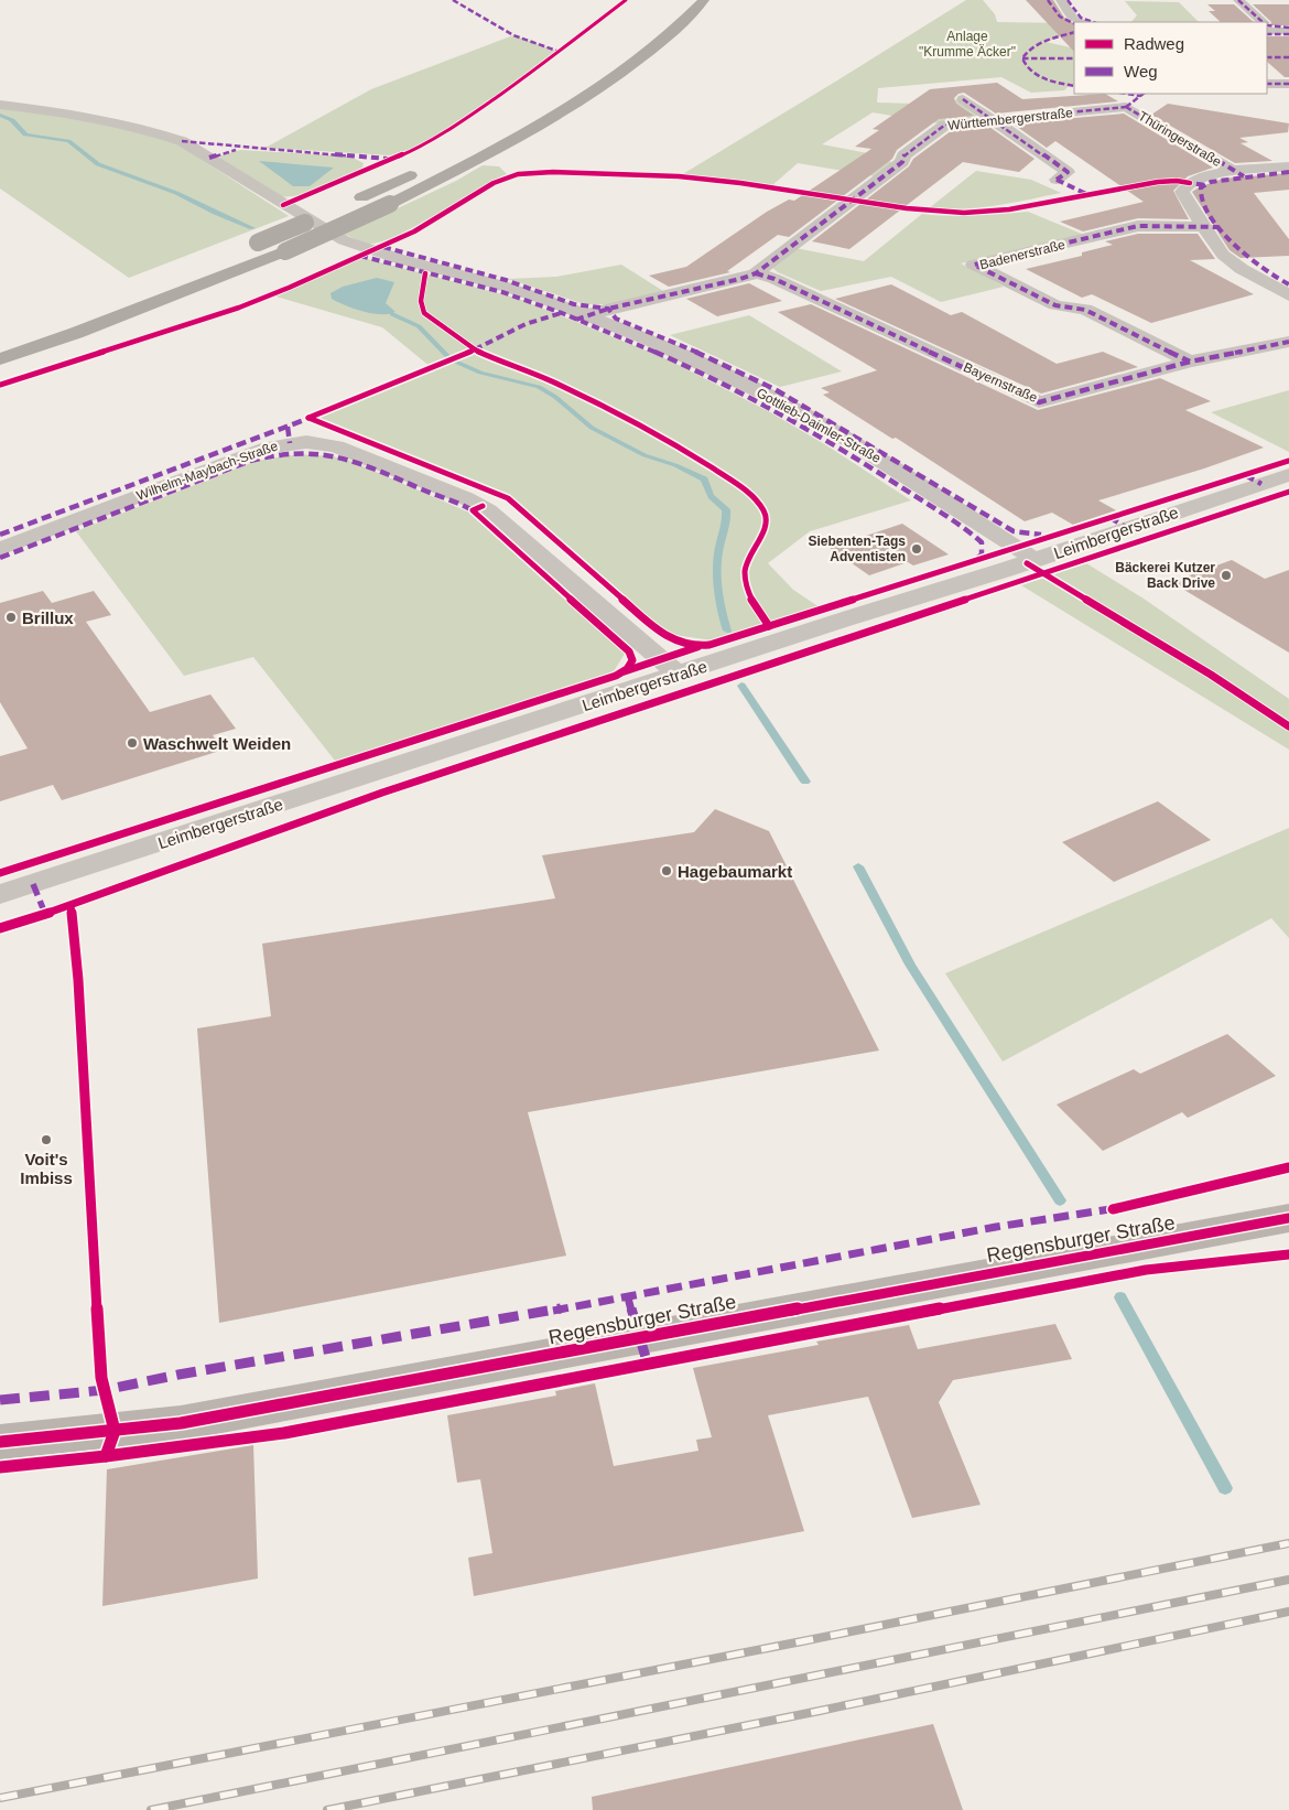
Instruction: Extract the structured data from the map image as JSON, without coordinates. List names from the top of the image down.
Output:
{
  "streets": {
    "main road": ["Regensburger Straße"],
    "street": [
      "Württembergerstraße",
      "Thüringerstraße",
      "Badenerstraße",
      "Bayernstraße",
      "Gottlieb-Daimler-Straße",
      "Wilhelm-Maybach-Straße",
      "Leimbergerstraße"
    ]
  },
  "crossings": [
    ["Württembergerstraße", "Thüringerstraße"],
    ["Württembergerstraße", "Bayernstraße"],
    ["Württembergerstraße", "Gottlieb-Daimler-Straße"],
    ["Badenerstraße", "Bayernstraße"],
    ["Gottlieb-Daimler-Straße", "Leimbergerstraße"],
    ["Wilhelm-Maybach-Straße", "Leimbergerstraße"]
  ],
  "parks": ["Anlage \"Krumme Äcker\""],
  "places": [
    "Siebenten-Tags Adventisten",
    "Bäckerei Kutzer Back Drive",
    "Brillux",
    "Waschwelt Weiden",
    "Hagebaumarkt",
    "Voit's Imbiss"
  ],
  "legend": ["Radweg", "Weg"]
}
